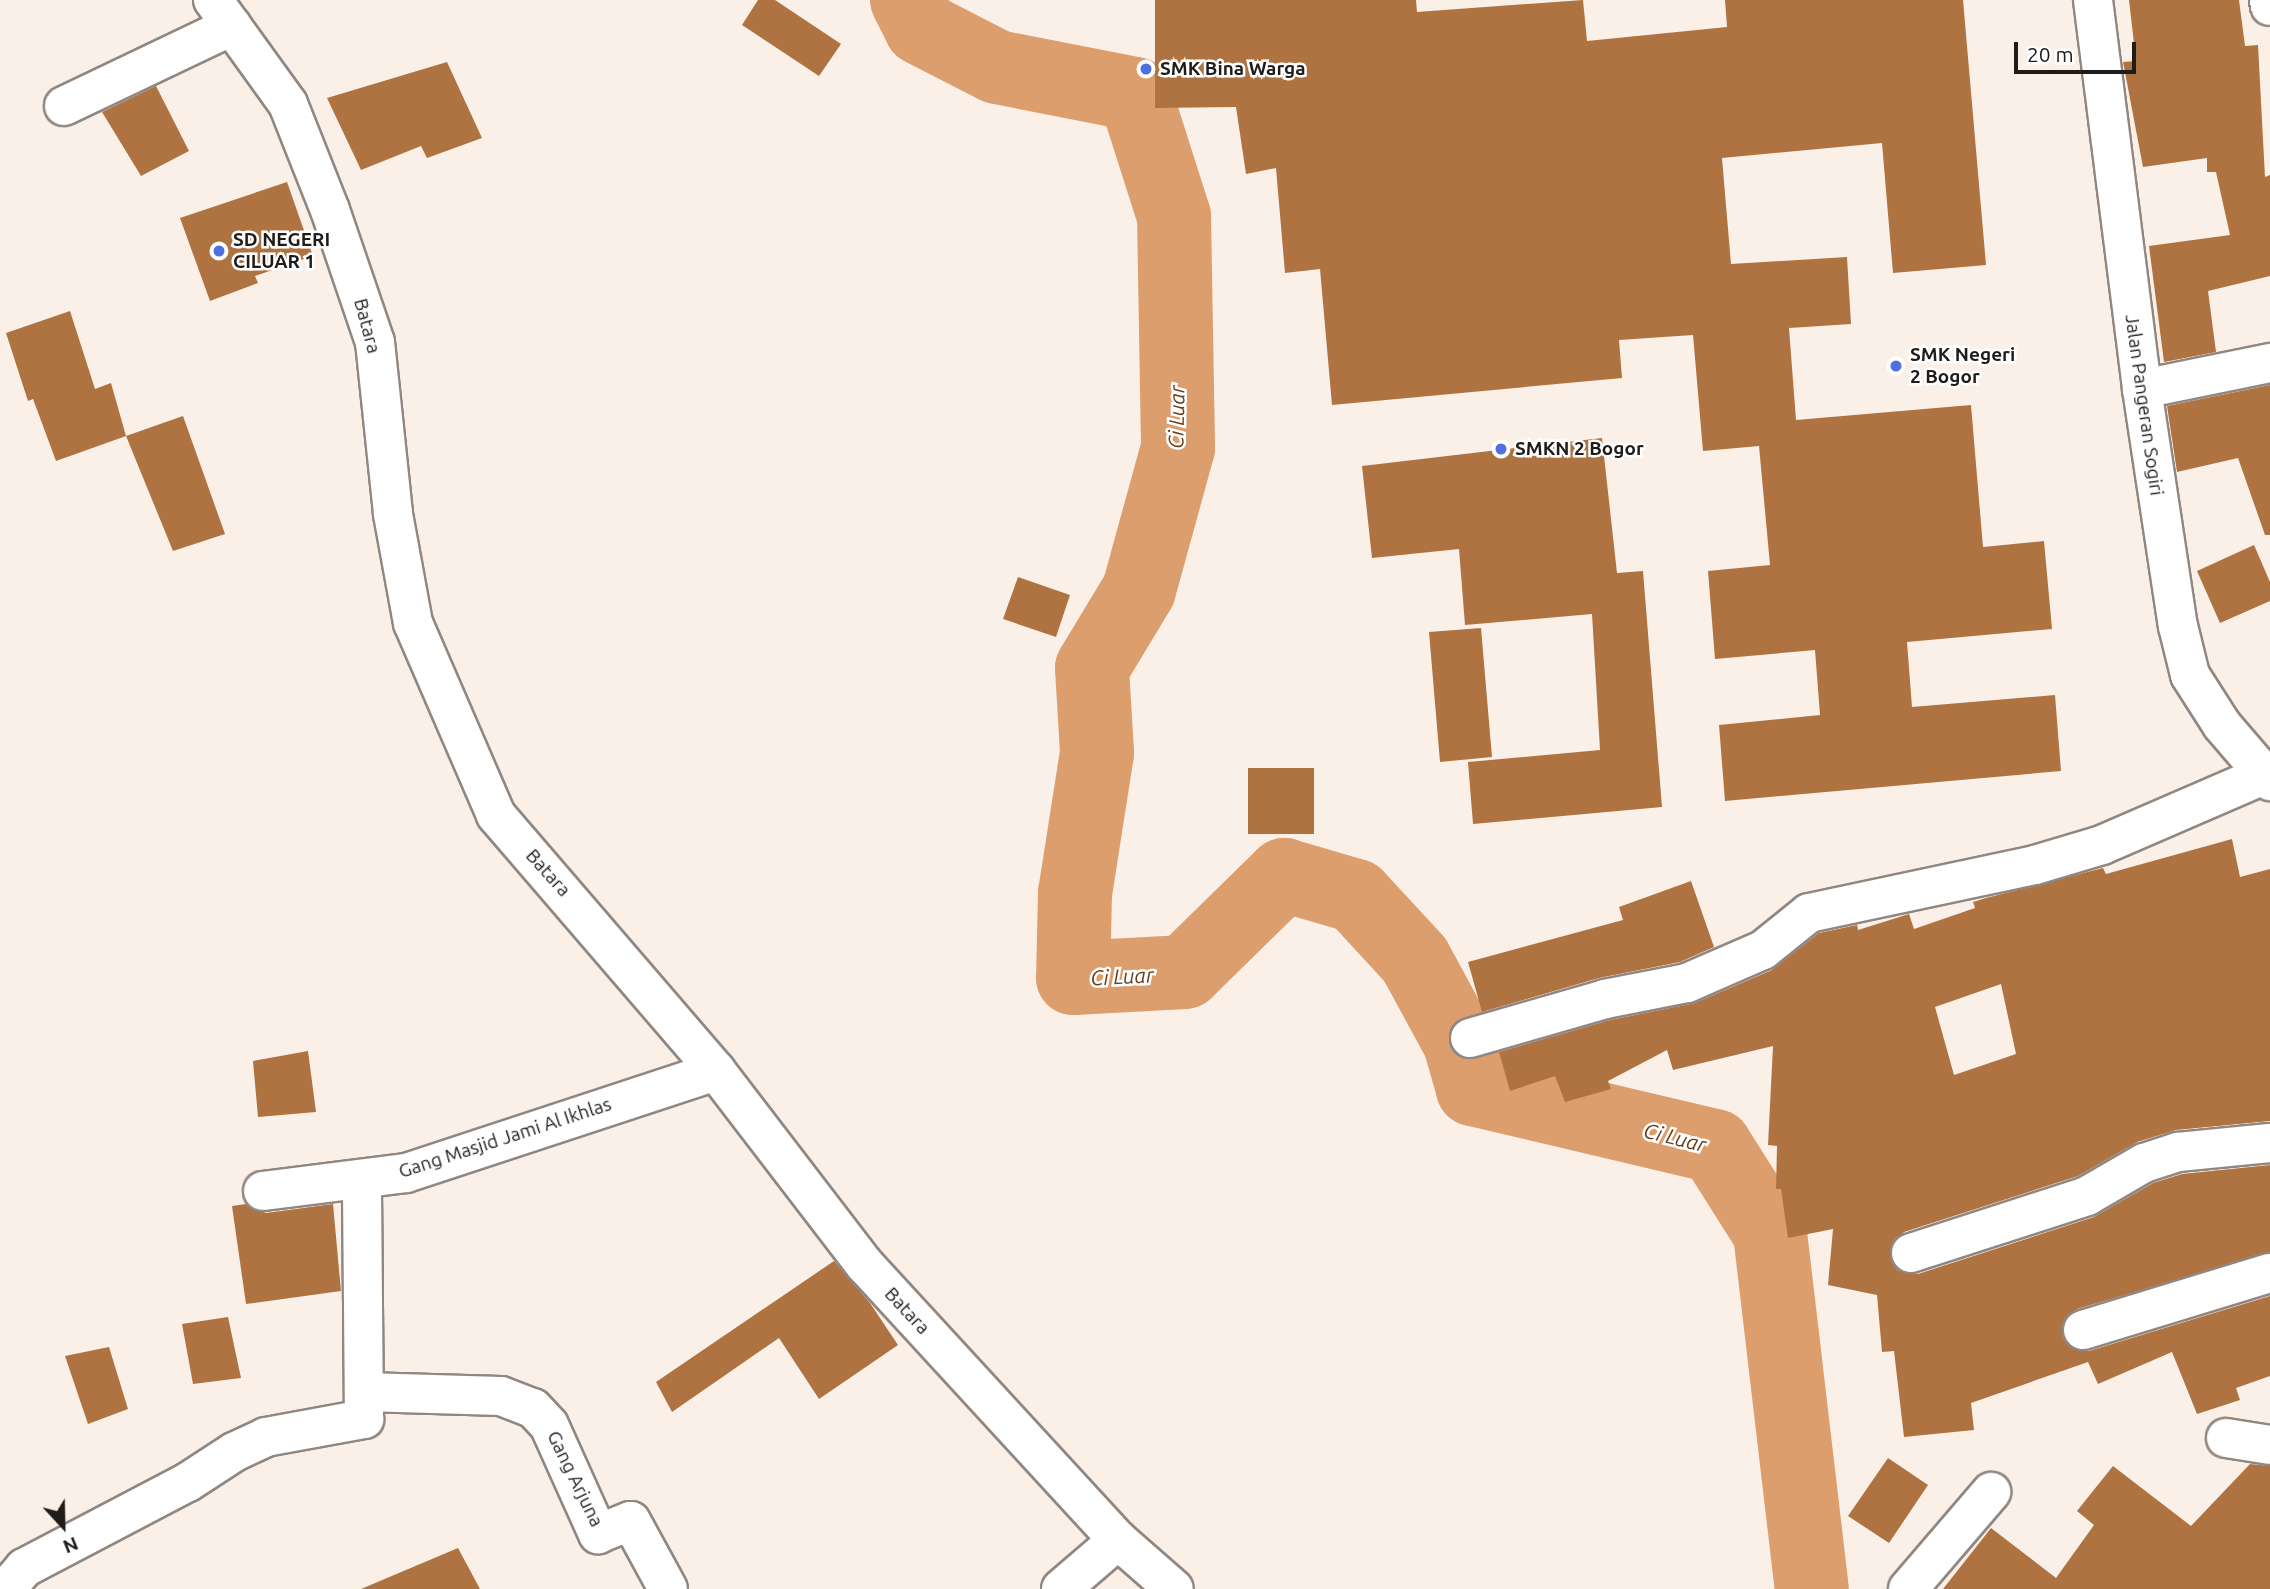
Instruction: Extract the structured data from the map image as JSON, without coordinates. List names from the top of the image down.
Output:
{
  "streets": {
    "street": [
      "Batara",
      "Jalan Pangeran Sogiri",
      "Gang Masjid Jami Al Ikhlas",
      "Gang Arjuna"
    ]
  },
  "crossings": [
    ["Batara", "Gang Masjid Jami Al Ikhlas"]
  ],
  "water": ["Ci Luar"],
  "places": [
    "SMK Bina Warga",
    "SD NEGERI CILUAR 1",
    "SMK Negeri 2 Bogor",
    "SMKN 2 Bogor"
  ],
  "scale_bar": "20 m",
  "north": "bottom"
}
